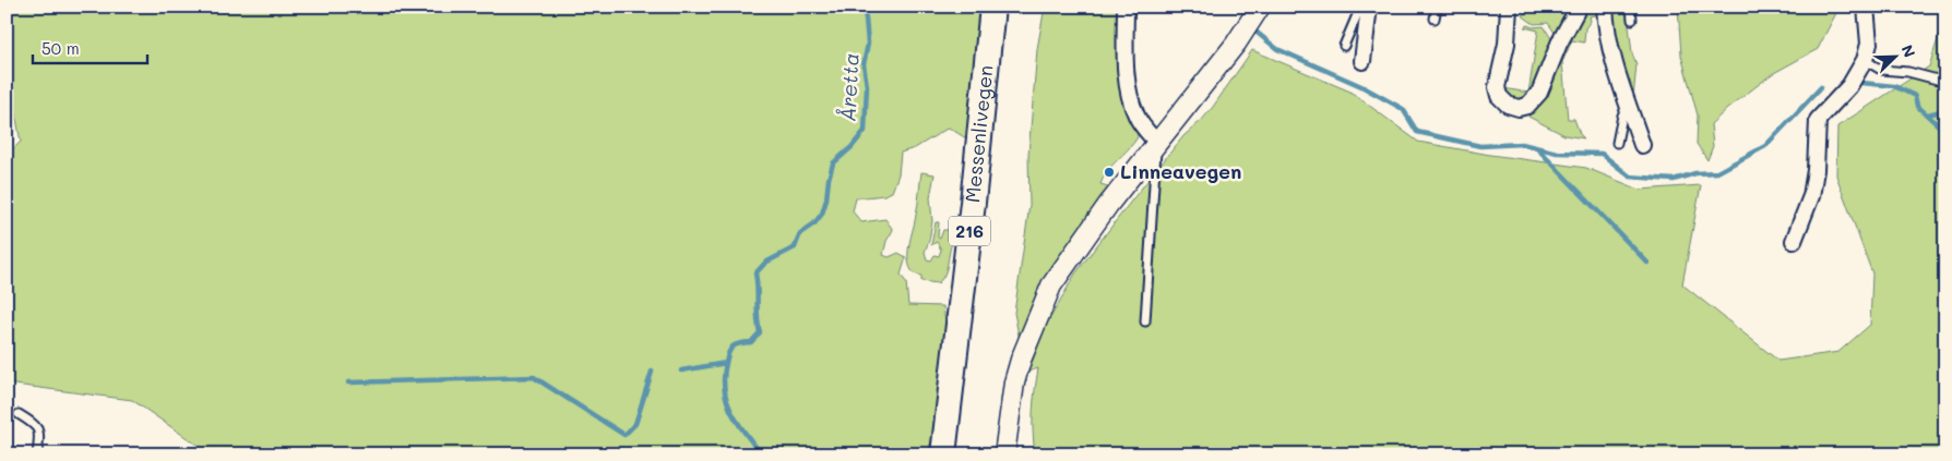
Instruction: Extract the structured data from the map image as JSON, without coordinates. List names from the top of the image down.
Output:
{
  "streets": {
    "main road": ["Messenlivegen", "216"]
  },
  "water": ["Åretta"],
  "places": ["Linneavegen"],
  "scale_bar": "50 m",
  "north": "top right"
}
